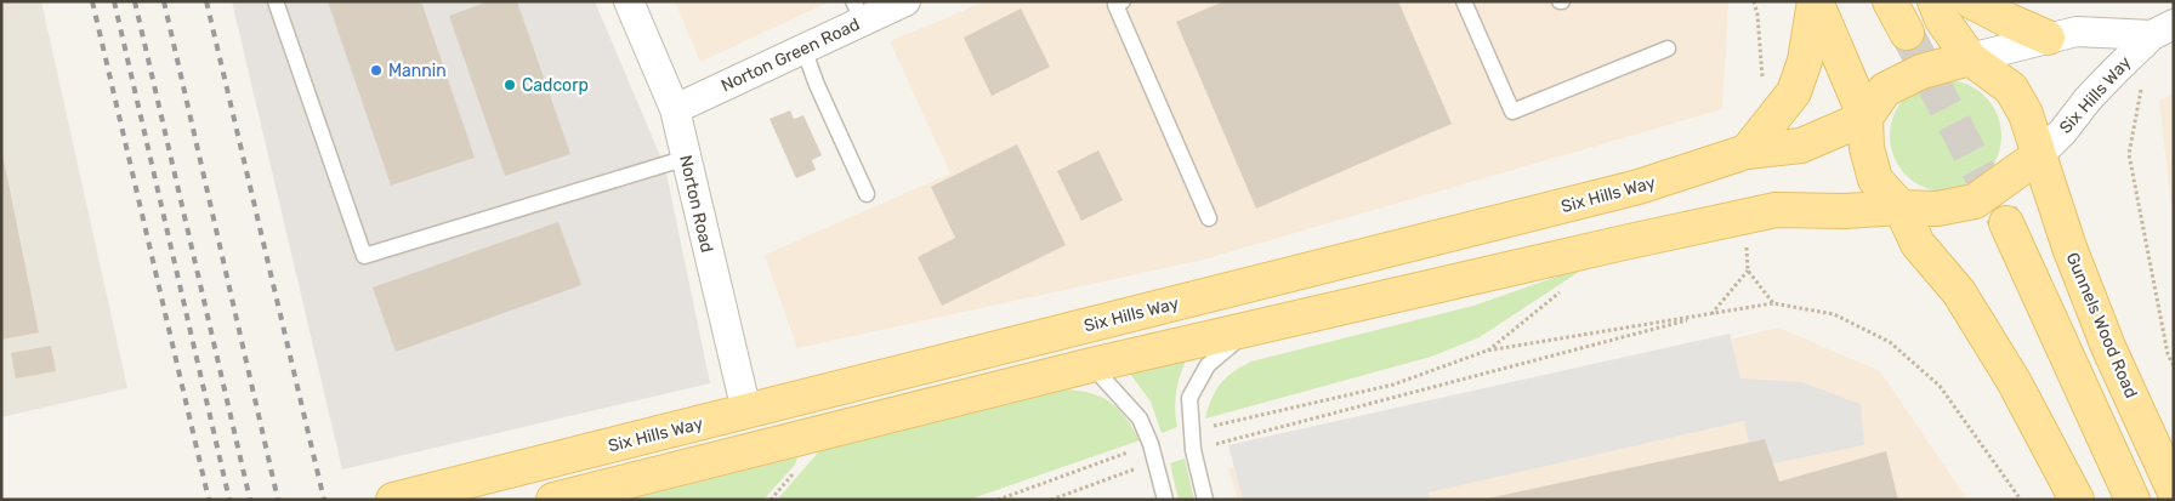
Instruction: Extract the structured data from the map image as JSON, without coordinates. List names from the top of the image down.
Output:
{
  "streets": {
    "main road": ["Six Hills Way", "Gunnels Wood Road"],
    "street": ["Norton Green Road", "Norton Road"]
  },
  "crossings": [
    ["Norton Green Road", "Norton Road"],
    ["Six Hills Way", "Norton Road"],
    ["Six Hills Way", "Gunnels Wood Road"]
  ],
  "places": ["Mannin", "Cadcorp"]
}
